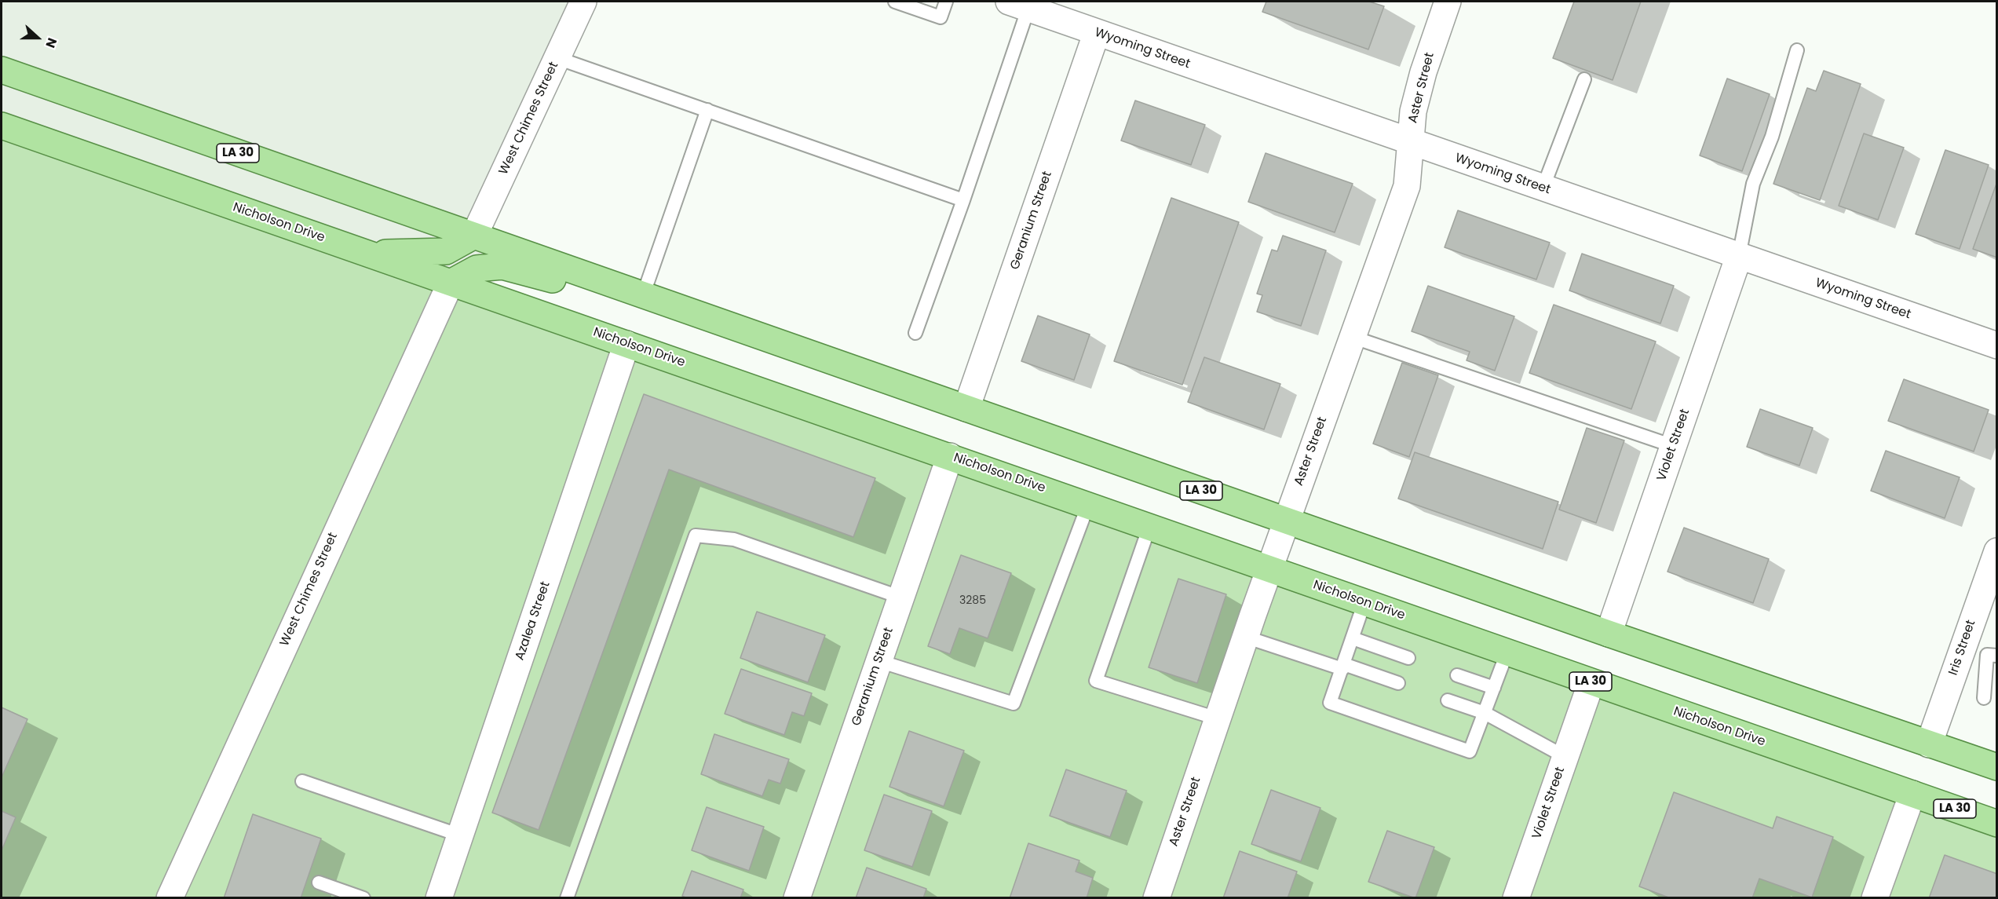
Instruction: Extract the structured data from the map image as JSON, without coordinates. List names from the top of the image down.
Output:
{
  "streets": {
    "main road": ["LA 30", "Nicholson Drive"],
    "street": [
      "Wyoming Street",
      "Aster Street",
      "West Chimes Street",
      "Geranium Street",
      "Violet Street",
      "Azalea Street",
      "Iris Street"
    ]
  },
  "crossings": [
    ["Wyoming Street", "Aster Street"],
    ["Wyoming Street", "Geranium Street"],
    ["Wyoming Street", "Violet Street"],
    ["Aster Street", "LA 30"],
    ["Aster Street", "Nicholson Drive"],
    ["West Chimes Street", "LA 30"],
    ["West Chimes Street", "Nicholson Drive"],
    ["LA 30", "Geranium Street"],
    ["LA 30", "Violet Street"],
    ["LA 30", "Iris Street"],
    ["Geranium Street", "Nicholson Drive"],
    ["Nicholson Drive", "Violet Street"],
    ["Nicholson Drive", "Azalea Street"]
  ],
  "house_numbers": ["3285"],
  "north": "right"
}
